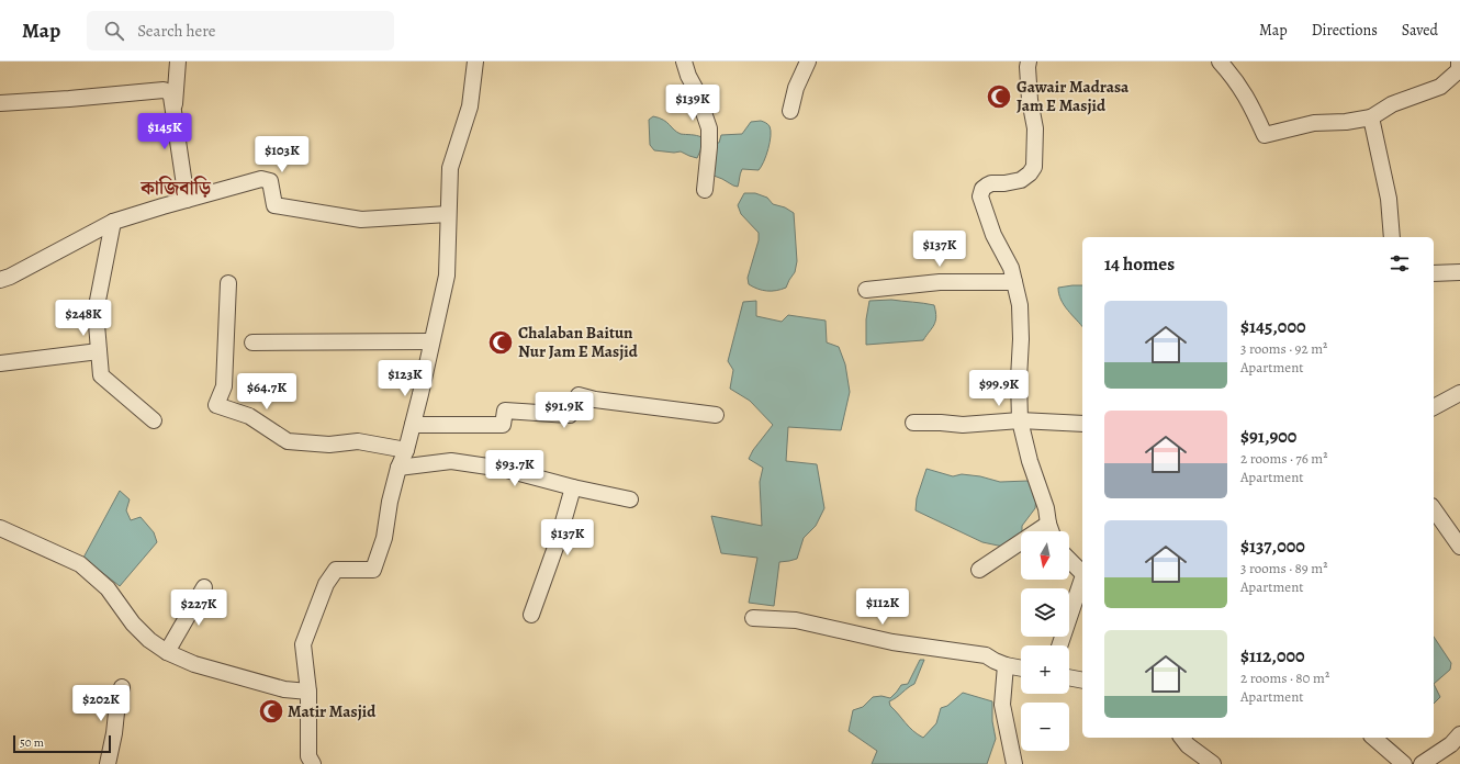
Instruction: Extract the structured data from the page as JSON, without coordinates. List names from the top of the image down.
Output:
{
  "districts": ["কাজিবাড়ি"],
  "places": {
    "mosque": ["Gawair Madrasa Jam E Masjid", "Chalaban Baitun Nur Jam E Masjid", "Matir Masjid"]
  },
  "scale_bar": "50 m",
  "north": "bottom",
  "page": {
    "header": "Map",
    "search": "Search here",
    "nav": ["Map", "Directions", "Saved"],
    "price": [
      "$139K",
      "$145K",
      "$103K",
      "$137K",
      "$248K",
      "$123K",
      "$99.9K",
      "$64.7K",
      "$91.9K",
      "$93.7K",
      "$137K",
      "$112K",
      "$227K",
      "$202K"
    ],
    "heading": "14 homes",
    "list": [
      {
        "name": "$145,000",
        "note": "3 rooms · 92 m² · Apartment"
      },
      {
        "name": "$91,900",
        "note": "2 rooms · 76 m² · Apartment"
      },
      {
        "name": "$137,000",
        "note": "3 rooms · 89 m² · Apartment"
      },
      {
        "name": "$112,000",
        "note": "2 rooms · 80 m² · Apartment"
      }
    ],
    "map_buttons": ["+", "−"],
    "scale": "50 m"
  }
}
